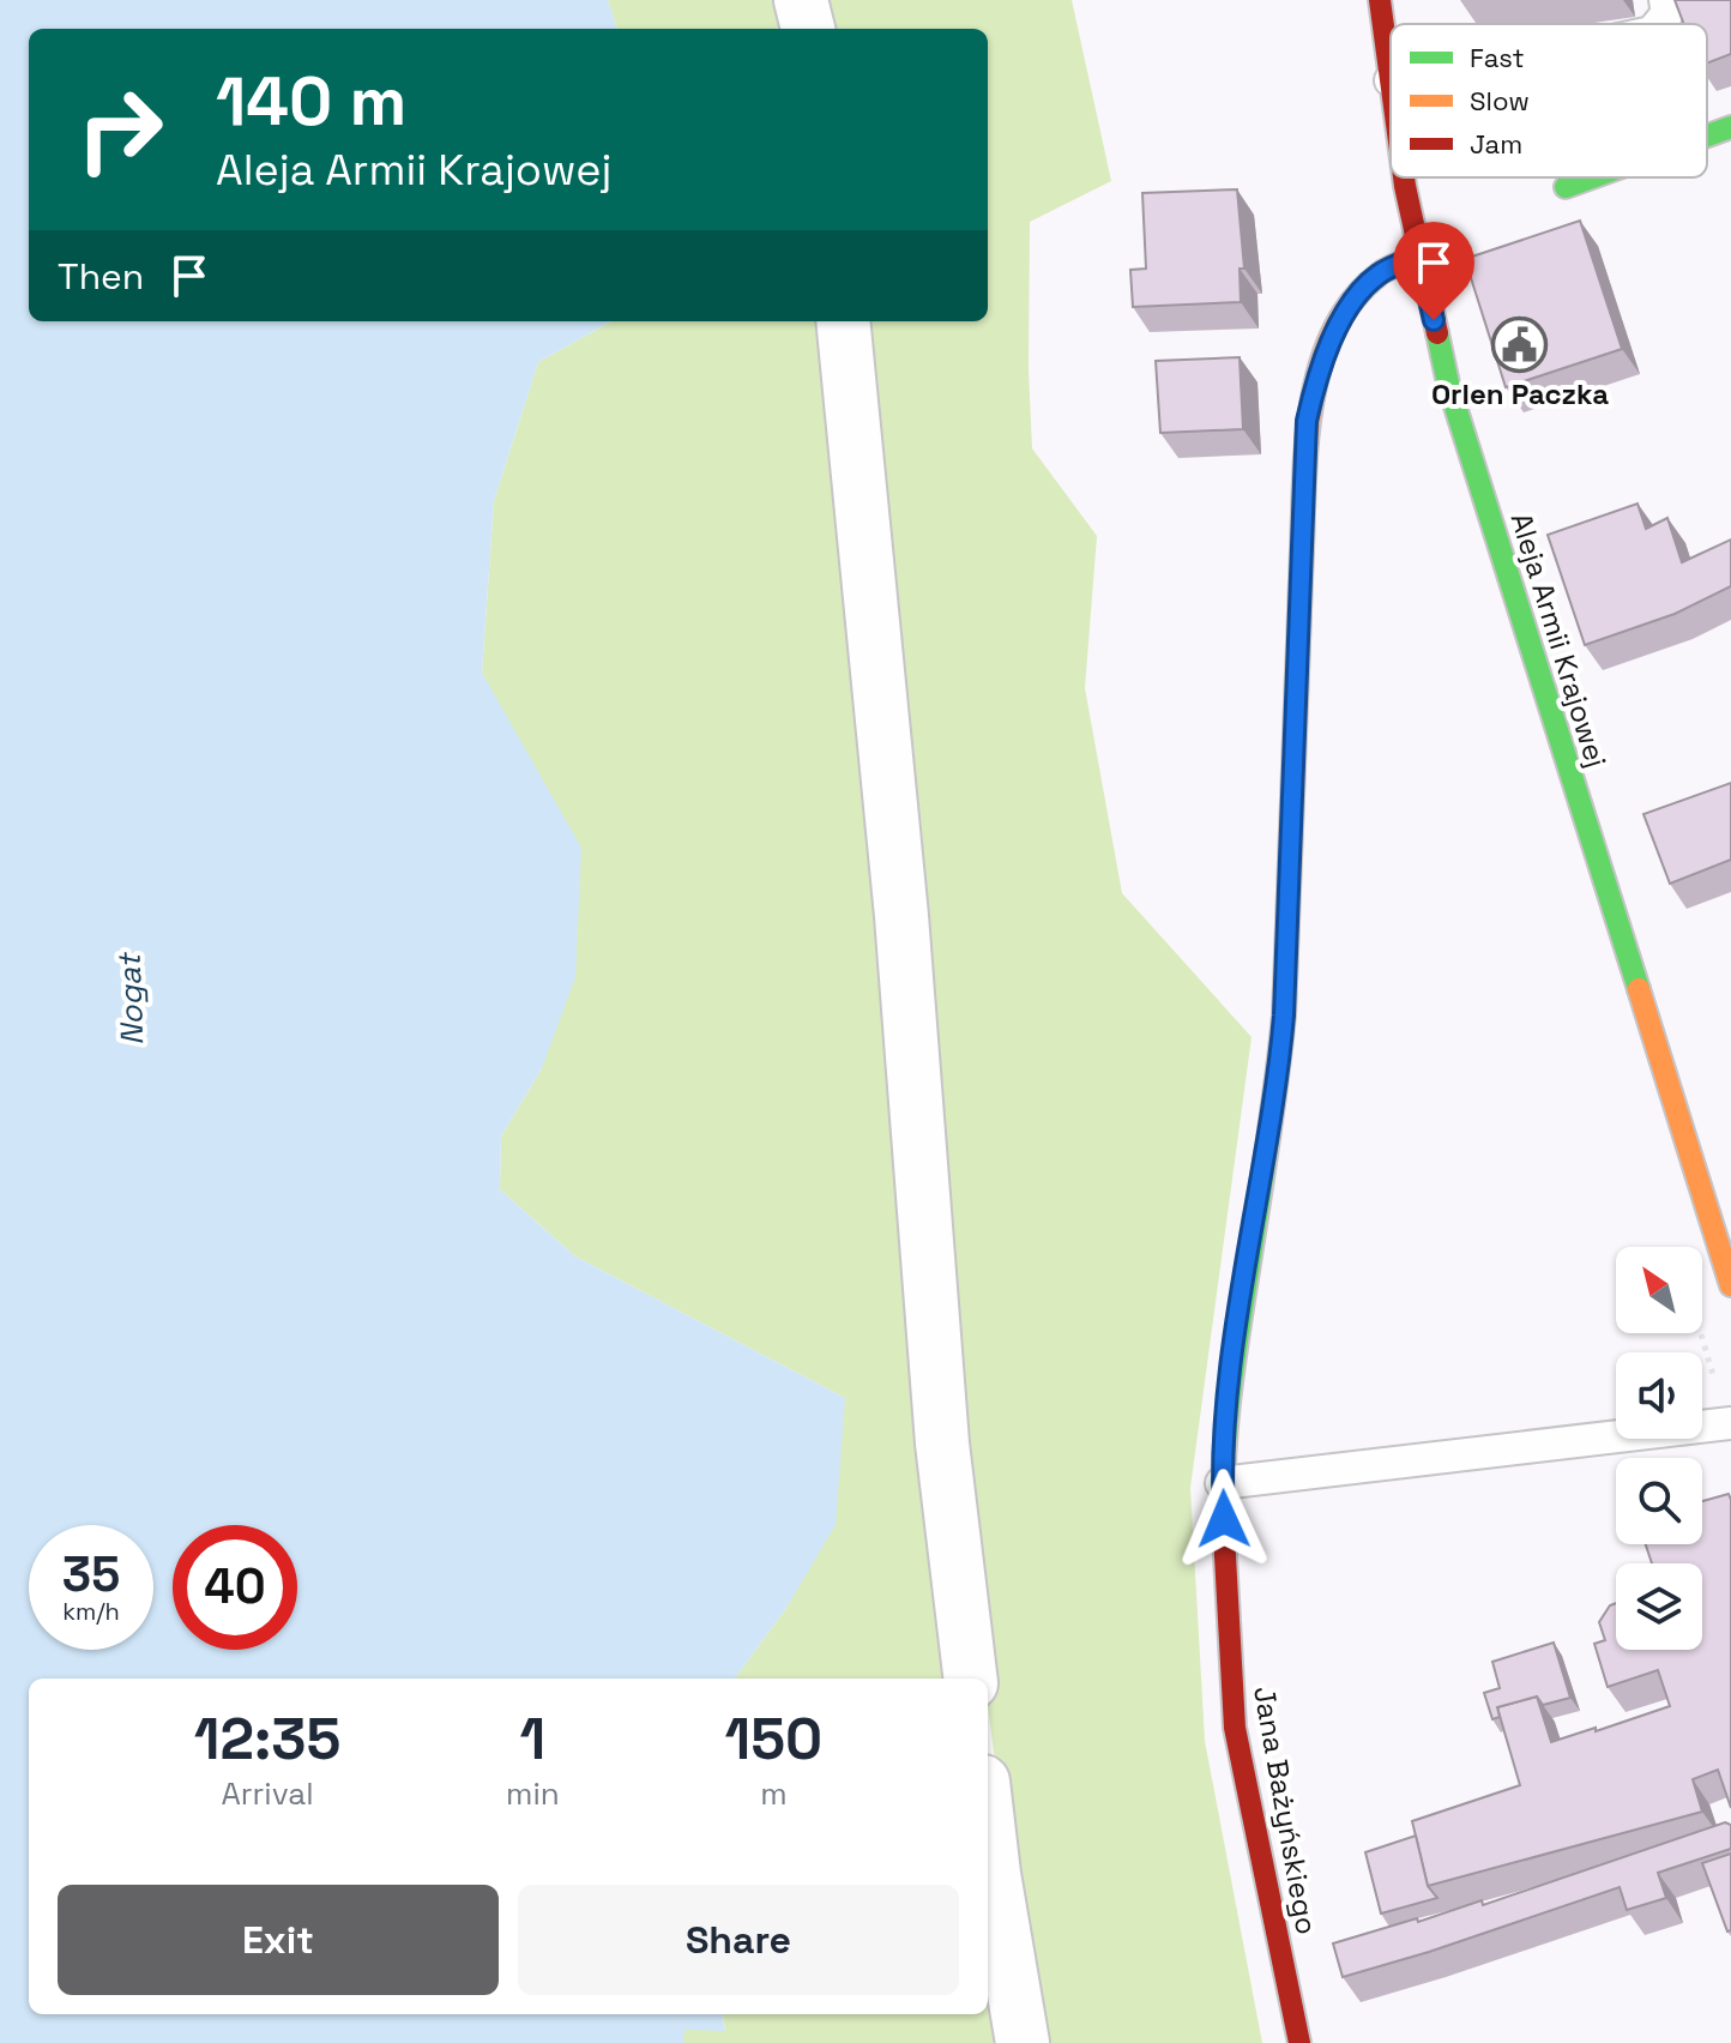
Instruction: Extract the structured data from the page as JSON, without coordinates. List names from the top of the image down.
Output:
{
  "streets": {
    "street": ["Aleja Armii Krajowej", "Jana Bażyńskiego"]
  },
  "crossings": [
    ["Aleja Armii Krajowej", "Jana Bażyńskiego"]
  ],
  "water": ["Nogat"],
  "places": {
    "public building": ["Orlen Paczka"]
  },
  "legend": ["Fast", "Slow", "Jam"],
  "north": "top left",
  "page": {
    "turn": ["140 m", "Aleja Armii Krajowej"],
    "then": "Then",
    "speed": "35 km/h",
    "limit": "40",
    "eta": [
      "12:35",
      "Arrival",
      "1",
      "min",
      "150",
      "m"
    ],
    "buttons": ["Exit", "Share"]
  }
}
